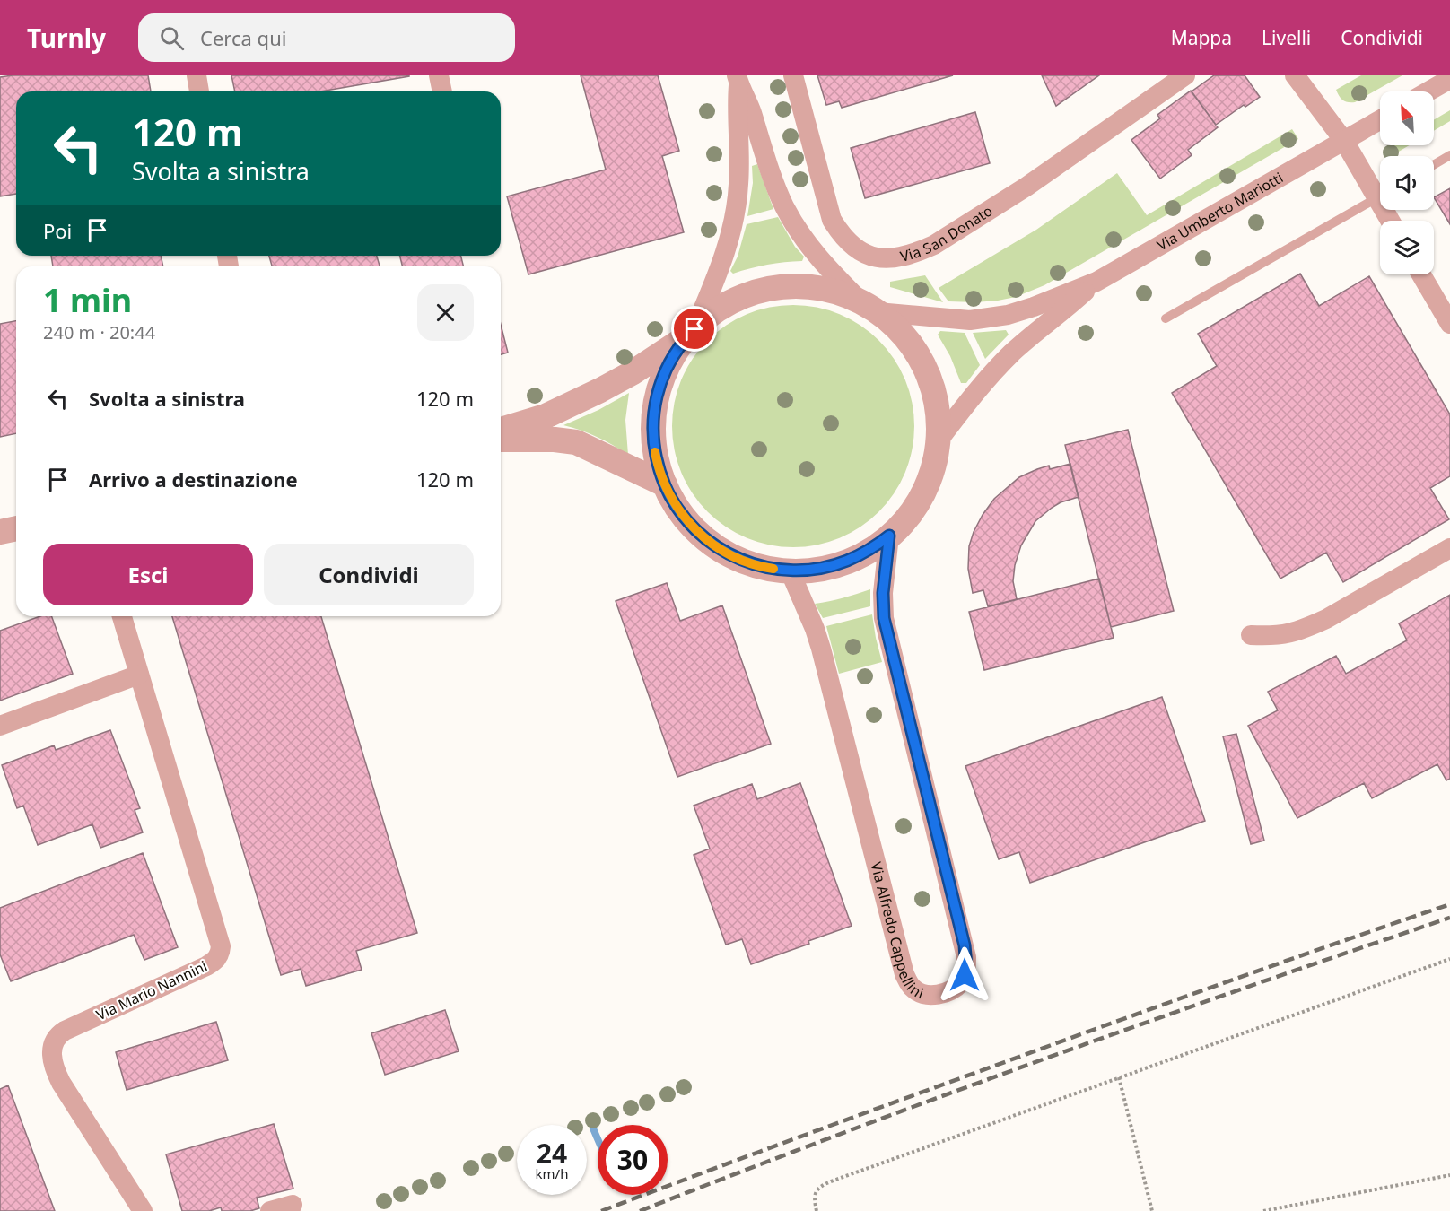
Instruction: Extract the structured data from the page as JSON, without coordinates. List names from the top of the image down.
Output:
{
  "streets": {
    "street": [
      "Via Umberto Mariotti",
      "Via San Donato",
      "Via Alfredo Cappellini",
      "Via Mario Nannini"
    ]
  },
  "north": "top left",
  "page": {
    "header": "Turnly",
    "search": "Cerca qui",
    "nav": ["Mappa", "Livelli", "Condividi"],
    "turn": ["120 m", "Svolta a sinistra"],
    "then": "Poi",
    "heading": ["1 min", "240 m · 20:44"],
    "list": [
      {
        "name": "Svolta a sinistra",
        "value": "120 m"
      },
      {
        "name": "Arrivo a destinazione",
        "value": "120 m"
      }
    ],
    "buttons": ["Esci", "Condividi"],
    "speed": "24 km/h",
    "limit": "30"
  }
}
